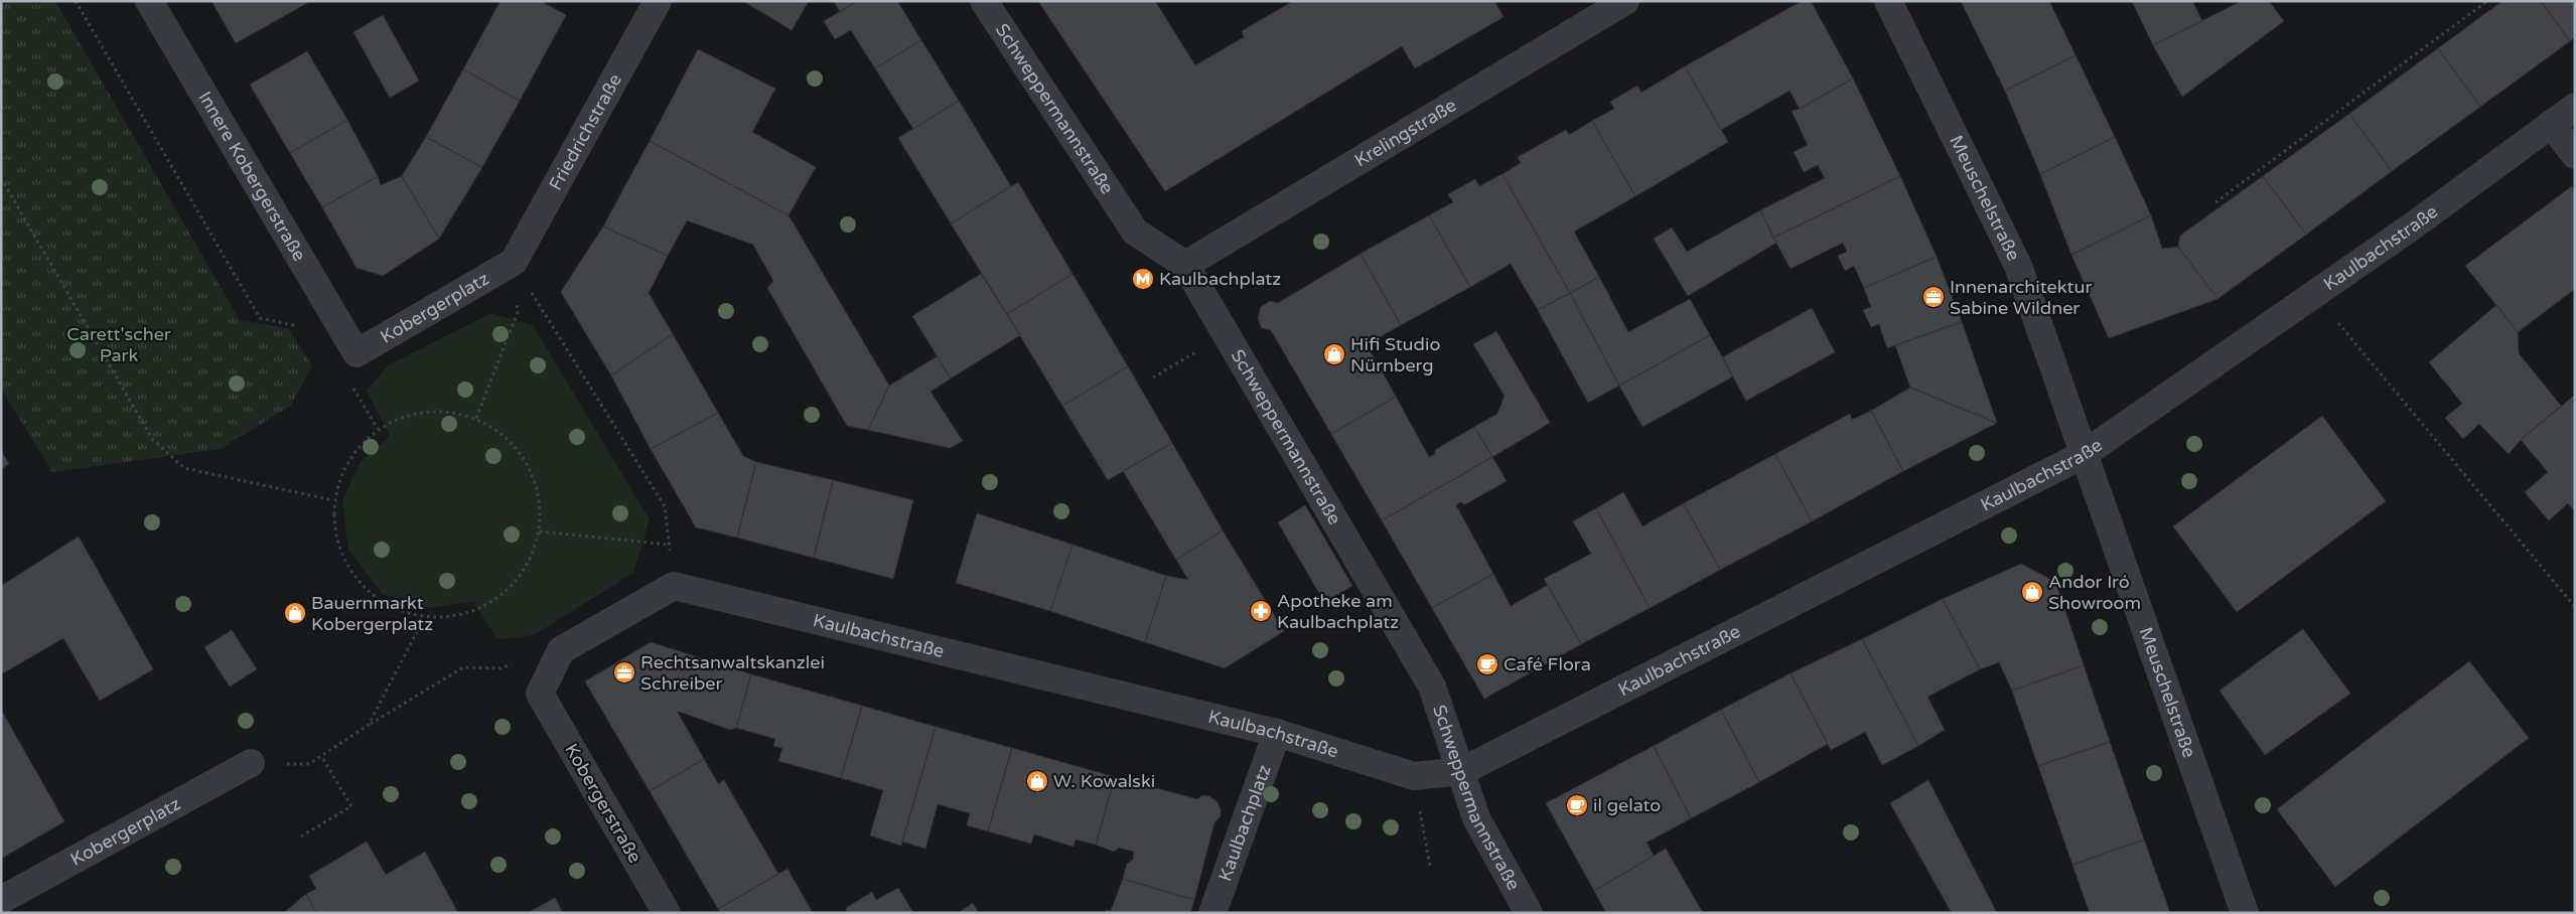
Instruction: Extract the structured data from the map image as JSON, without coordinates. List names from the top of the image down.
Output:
{
  "streets": {
    "street": [
      "Schweppermannstraße",
      "Friedrichstraße",
      "Krelingstraße",
      "Innere Kobergerstraße",
      "Meuschelstraße",
      "Kaulbachstraße",
      "Kobergerplatz",
      "Kobergerstraße",
      "Kaulbachplatz"
    ]
  },
  "crossings": [
    ["Schweppermannstraße", "Krelingstraße"],
    ["Schweppermannstraße", "Kaulbachstraße"],
    ["Friedrichstraße", "Kobergerplatz"],
    ["Innere Kobergerstraße", "Kobergerplatz"],
    ["Meuschelstraße", "Kaulbachstraße"],
    ["Kaulbachstraße", "Kaulbachplatz"]
  ],
  "parks": ["Carett'scher Park"],
  "places": {
    "metro station": ["Kaulbachplatz"],
    "office": ["Innenarchitektur Sabine Wildner", "Rechtsanwaltskanzlei Schreiber"],
    "shop": [
      "Hifi Studio Nürnberg",
      "Andor Iró Showroom",
      "Bauernmarkt Kobergerplatz",
      "W. Kowalski"
    ],
    "pharmacy": ["Apotheke am Kaulbachplatz"],
    "cafe": ["Café Flora", "il gelato"]
  }
}
